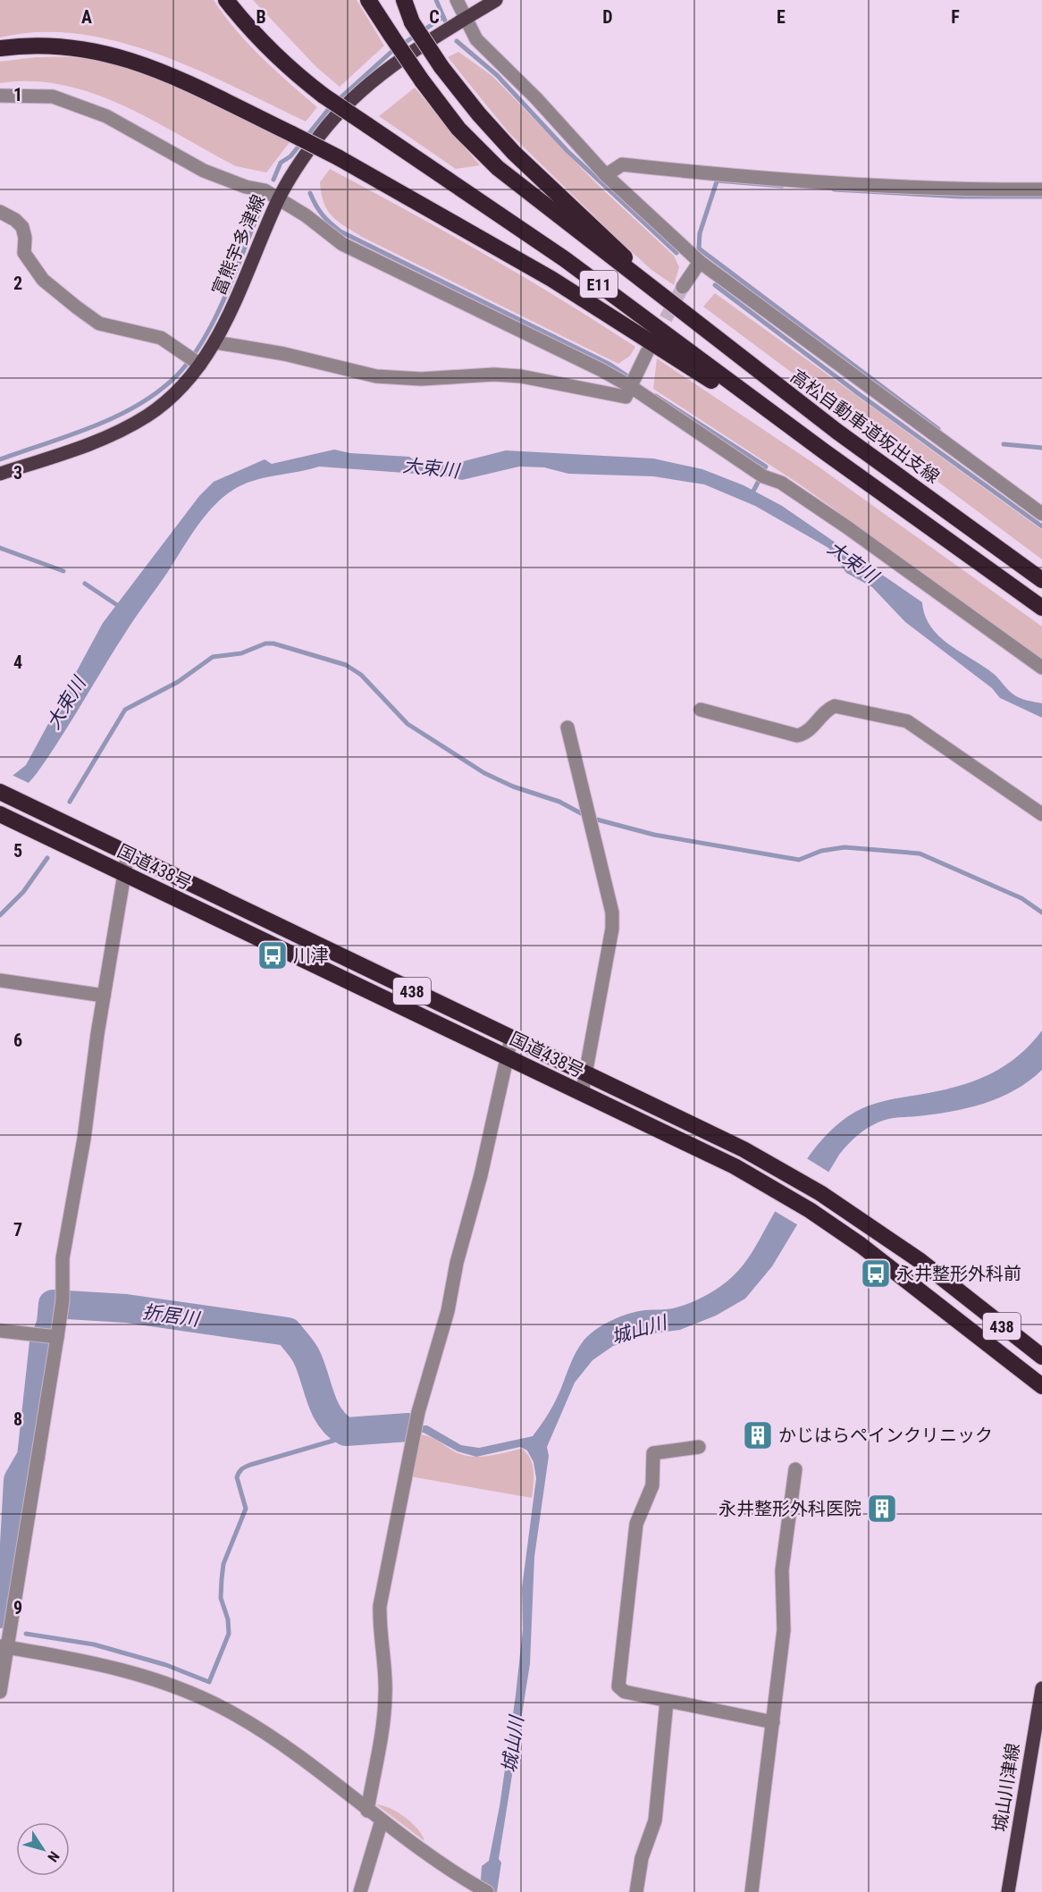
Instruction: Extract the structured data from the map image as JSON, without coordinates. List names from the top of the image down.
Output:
{
  "streets": {
    "highway": [
      "E11",
      "高松自動車道坂出支線",
      "国道438号",
      "438"
    ],
    "main road": ["富熊宇多津線", "城山川津線"]
  },
  "water": ["大束川", "折居川", "城山川"],
  "places": {
    "bus stop": ["川津", "永井整形外科前"],
    "building": ["かじはらペインクリニック", "永井整形外科医院"]
  },
  "north": "bottom right",
  "grid": {
    "columns": [
      "A",
      "B",
      "C",
      "D",
      "E",
      "F"
    ],
    "rows": [
      "1",
      "2",
      "3",
      "4",
      "5",
      "6",
      "7",
      "8",
      "9"
    ]
  }
}
